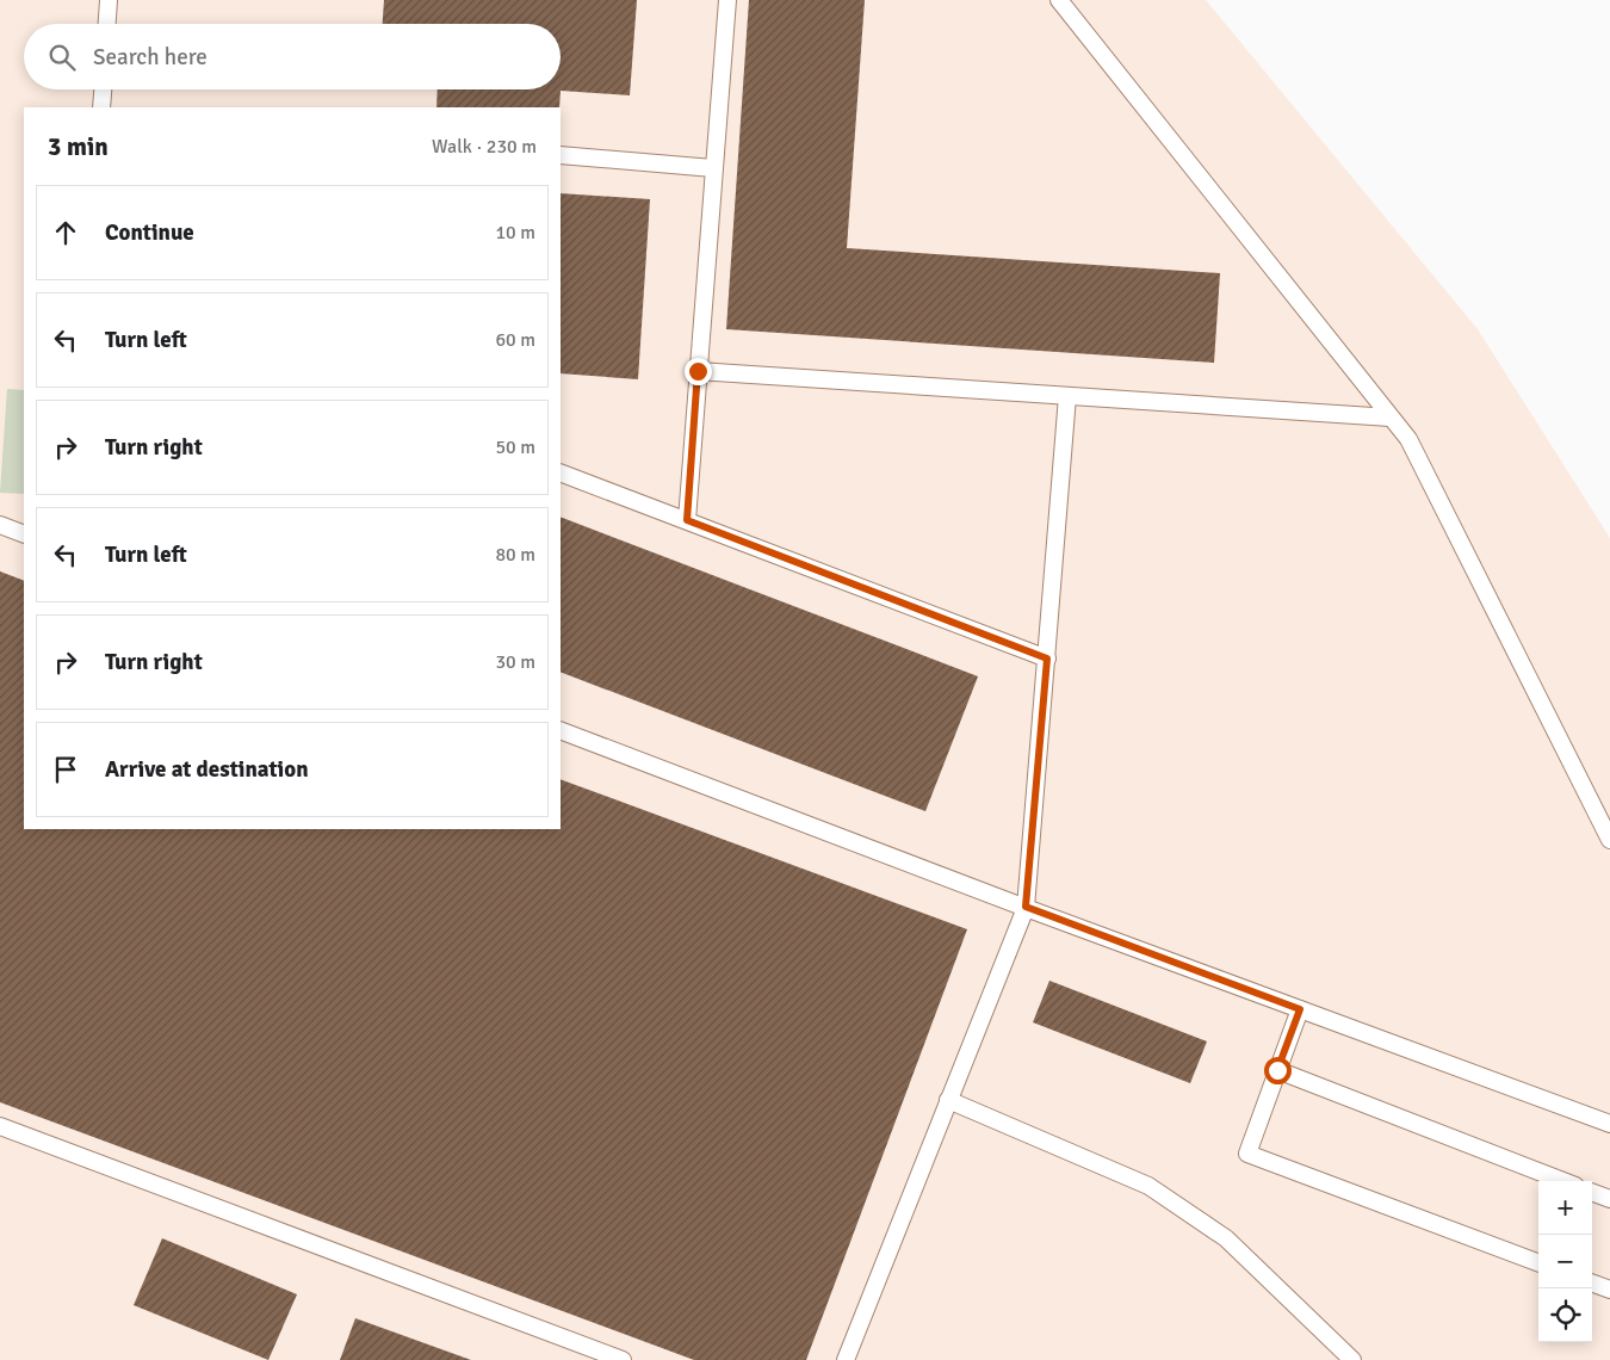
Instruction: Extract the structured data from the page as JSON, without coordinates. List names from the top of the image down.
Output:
{
  "page": {
    "search": "Search here",
    "heading": ["3 min", "Walk · 230 m"],
    "list": [
      ["Continue", "10 m"],
      ["Turn left", "60 m"],
      ["Turn right", "50 m"],
      ["Turn left", "80 m"],
      ["Turn right", "30 m"],
      "Arrive at destination"
    ],
    "map_buttons": ["+", "−"]
  }
}
